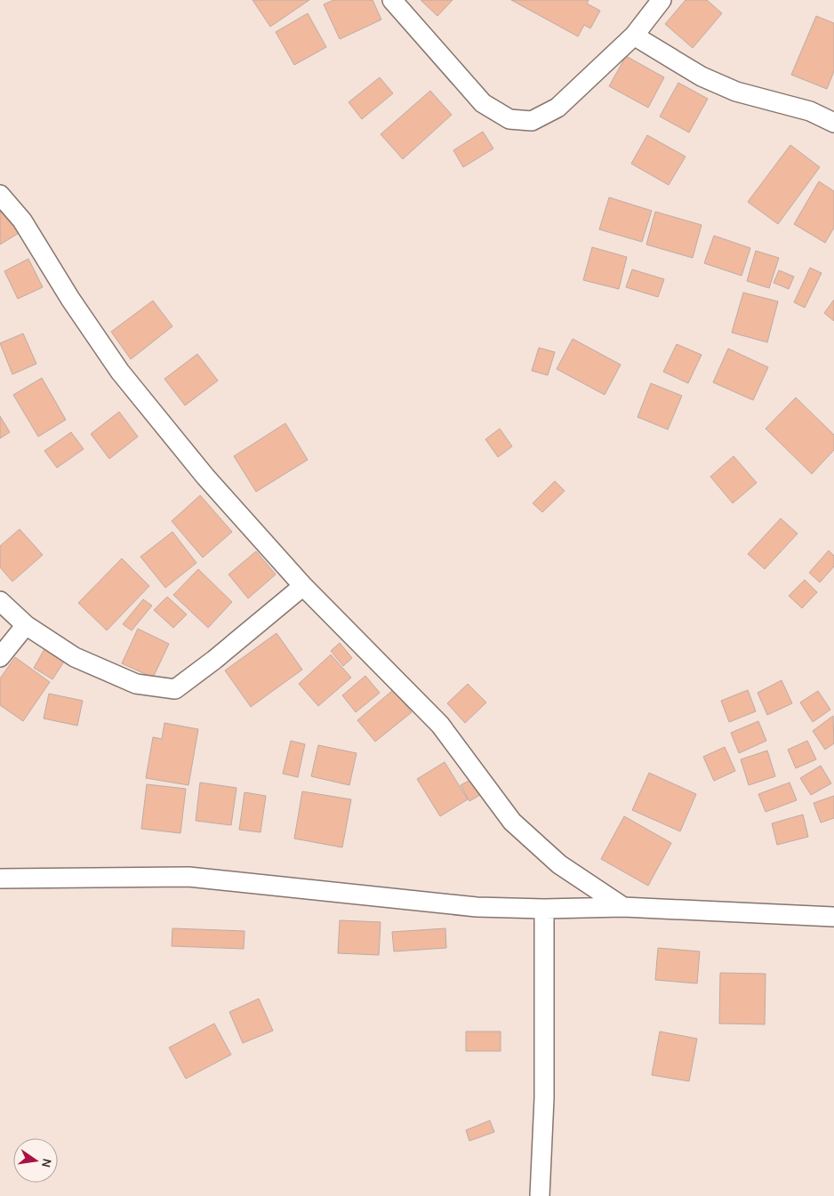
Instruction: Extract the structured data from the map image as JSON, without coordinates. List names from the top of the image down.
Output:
{
  "north": "right"
}
